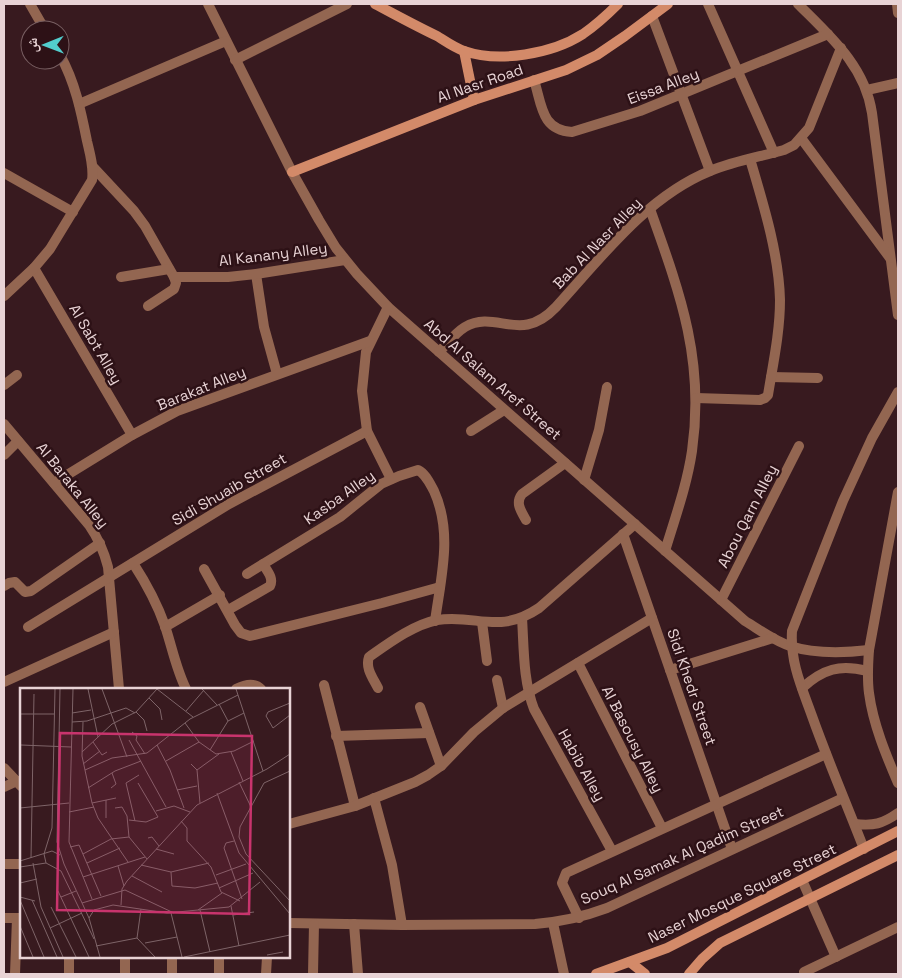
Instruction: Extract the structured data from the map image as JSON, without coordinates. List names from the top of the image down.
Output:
{
  "streets": {
    "main road": ["Al Nasr Road", "Naser Mosque Square Street"],
    "street": [
      "Eissa Alley",
      "Bab Al Nasr Alley",
      "Al Kanany Alley",
      "Al Sabt Alley",
      "Abd Al Salam Aref Street",
      "Barakat Alley",
      "Al Baraka Alley",
      "Sidi Shuaib Street",
      "Kasba Alley",
      "Abou Qarn Alley",
      "Sidi Khedr Street",
      "Al Basousy Alley",
      "Habib Alley",
      "Souq Al Samak Al Qadim Street"
    ]
  },
  "crossings": [
    ["Al Nasr Road", "Eissa Alley"],
    ["Al Nasr Road", "Abd Al Salam Aref Street"],
    ["Bab Al Nasr Alley", "Abd Al Salam Aref Street"],
    ["Al Kanany Alley", "Abd Al Salam Aref Street"],
    ["Al Sabt Alley", "Barakat Alley"],
    ["Abd Al Salam Aref Street", "Abou Qarn Alley"],
    ["Barakat Alley", "Al Baraka Alley"],
    ["Al Baraka Alley", "Sidi Shuaib Street"],
    ["Sidi Khedr Street", "Souq Al Samak Al Qadim Street"]
  ],
  "north": "left"
}
